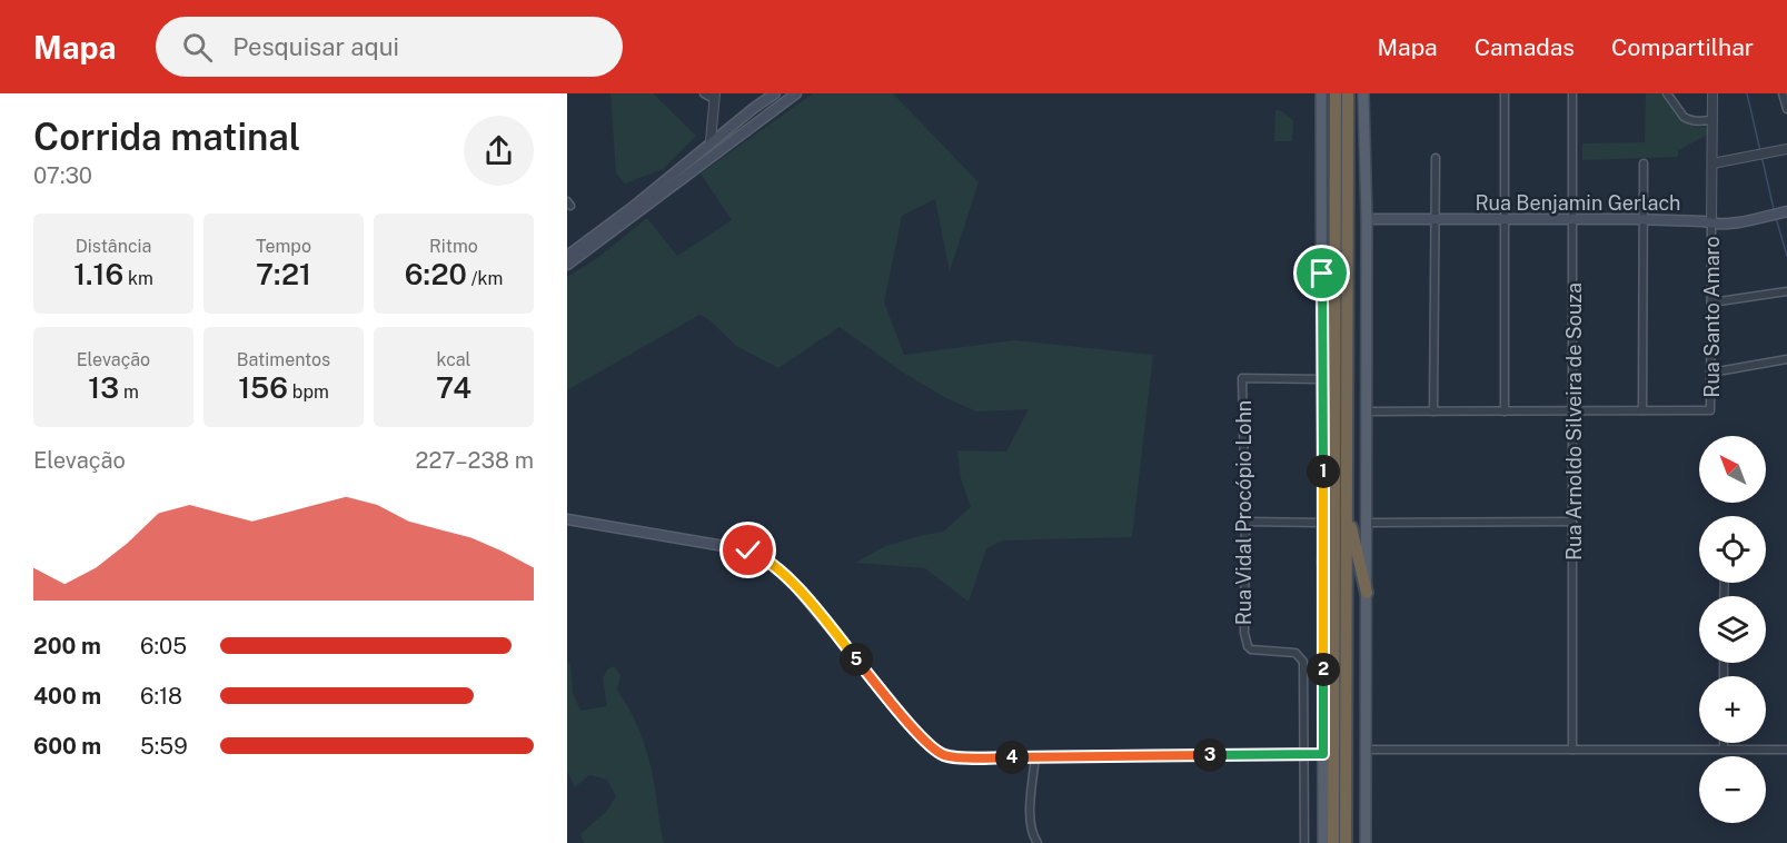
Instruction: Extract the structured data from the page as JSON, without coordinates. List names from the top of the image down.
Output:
{
  "streets": {
    "main road": ["Rua Benjamin Gerlach"],
    "street": ["Rua Santo Amaro", "Rua Arnoldo Silveira de Souza", "Rua Vidal Procópio Lohn"]
  },
  "crossings": [
    ["Rua Benjamin Gerlach", "Rua Santo Amaro"],
    ["Rua Benjamin Gerlach", "Rua Arnoldo Silveira de Souza"]
  ],
  "north": "top left",
  "page": {
    "header": "Mapa",
    "search": "Pesquisar aqui",
    "nav": ["Mapa", "Camadas", "Compartilhar"],
    "heading": ["Corrida matinal", "07:30"],
    "stats": [
      ["Distância", "1.16 km"],
      ["Tempo", "7:21"],
      ["Ritmo", "6:20 /km"],
      ["Elevação", "13 m"],
      ["Batimentos", "156 bpm"],
      ["kcal", "74"]
    ],
    "chart": ["Elevação", "227–238 m"],
    "map_buttons": ["+", "−"],
    "pins": [
      "1",
      "5",
      "2",
      "3",
      "4"
    ],
    "list": [
      {
        "name": "200 m",
        "note": "6:05"
      },
      {
        "name": "400 m",
        "note": "6:18"
      },
      {
        "name": "600 m",
        "note": "5:59"
      }
    ]
  }
}
